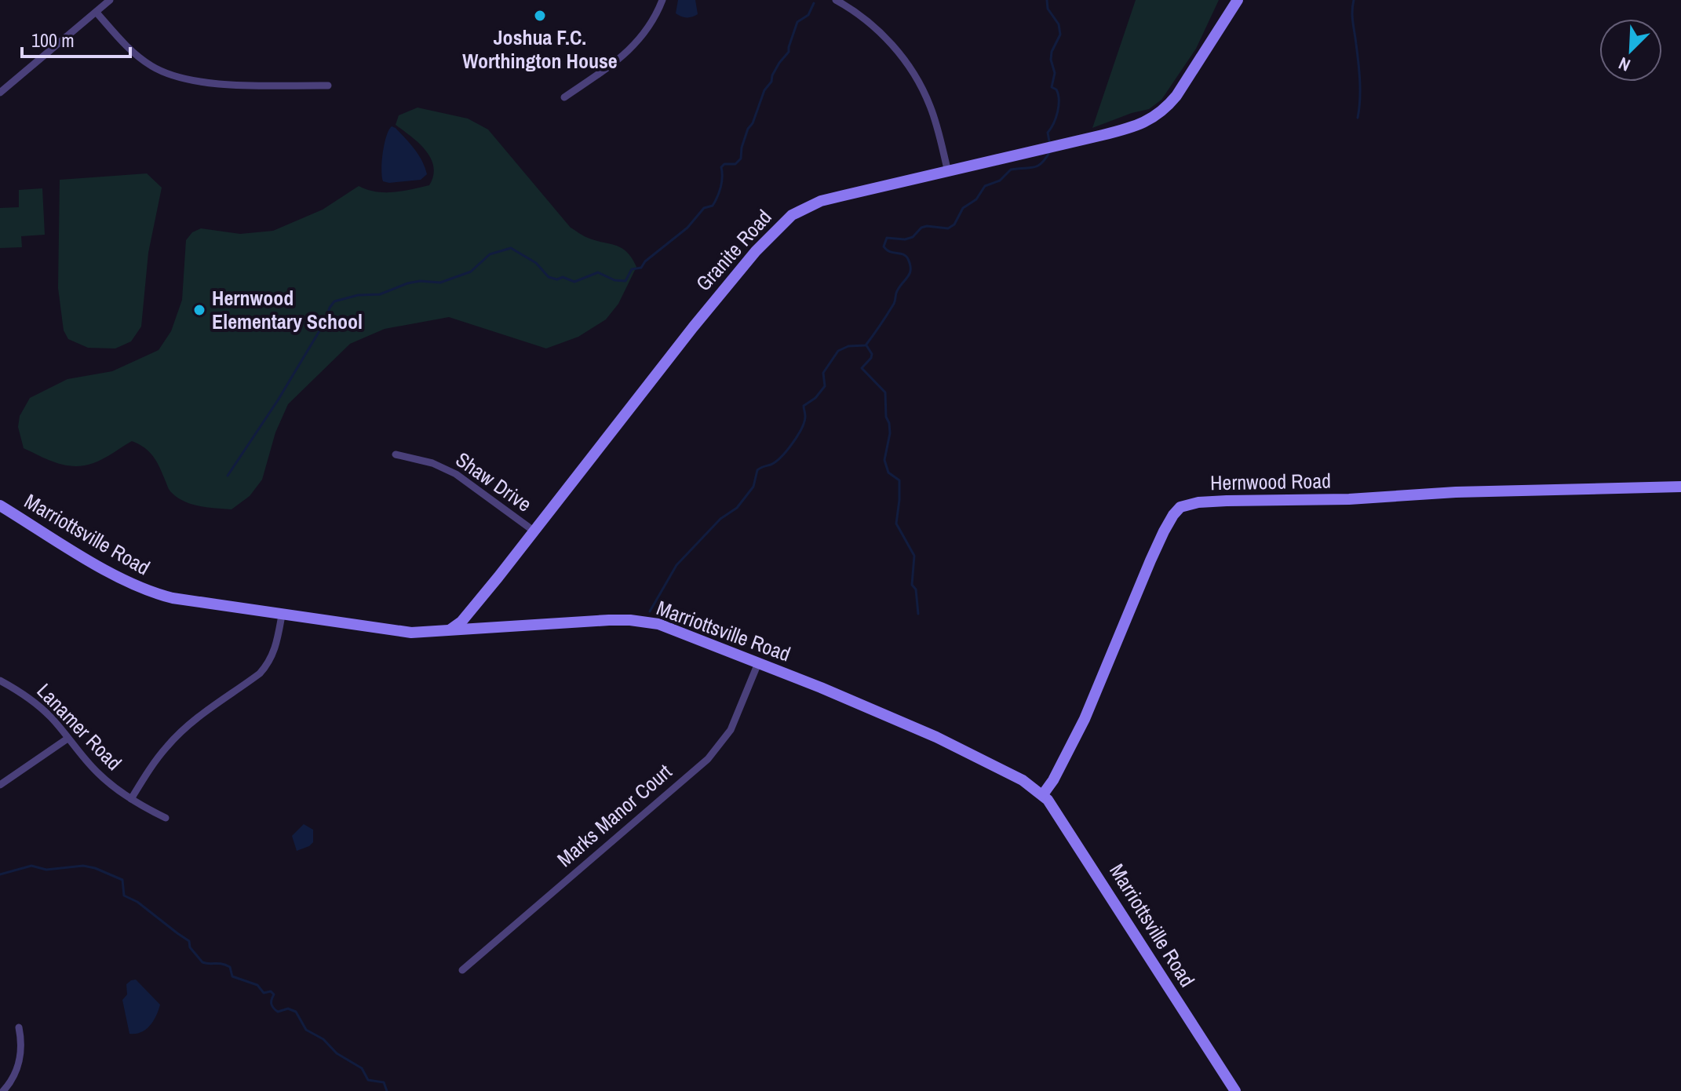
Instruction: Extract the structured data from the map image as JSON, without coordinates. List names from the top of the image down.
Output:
{
  "streets": {
    "street": [
      "Granite Road",
      "Shaw Drive",
      "Hernwood Road",
      "Marriottsville Road",
      "Lanamer Road",
      "Marks Manor Court"
    ]
  },
  "crossings": [
    ["Granite Road", "Shaw Drive"],
    ["Granite Road", "Marriottsville Road"],
    ["Hernwood Road", "Marriottsville Road"],
    ["Marriottsville Road", "Marks Manor Court"]
  ],
  "places": ["Joshua F.C. Worthington House", "Hernwood Elementary School"],
  "scale_bar": "100 m",
  "north": "bottom left"
}
